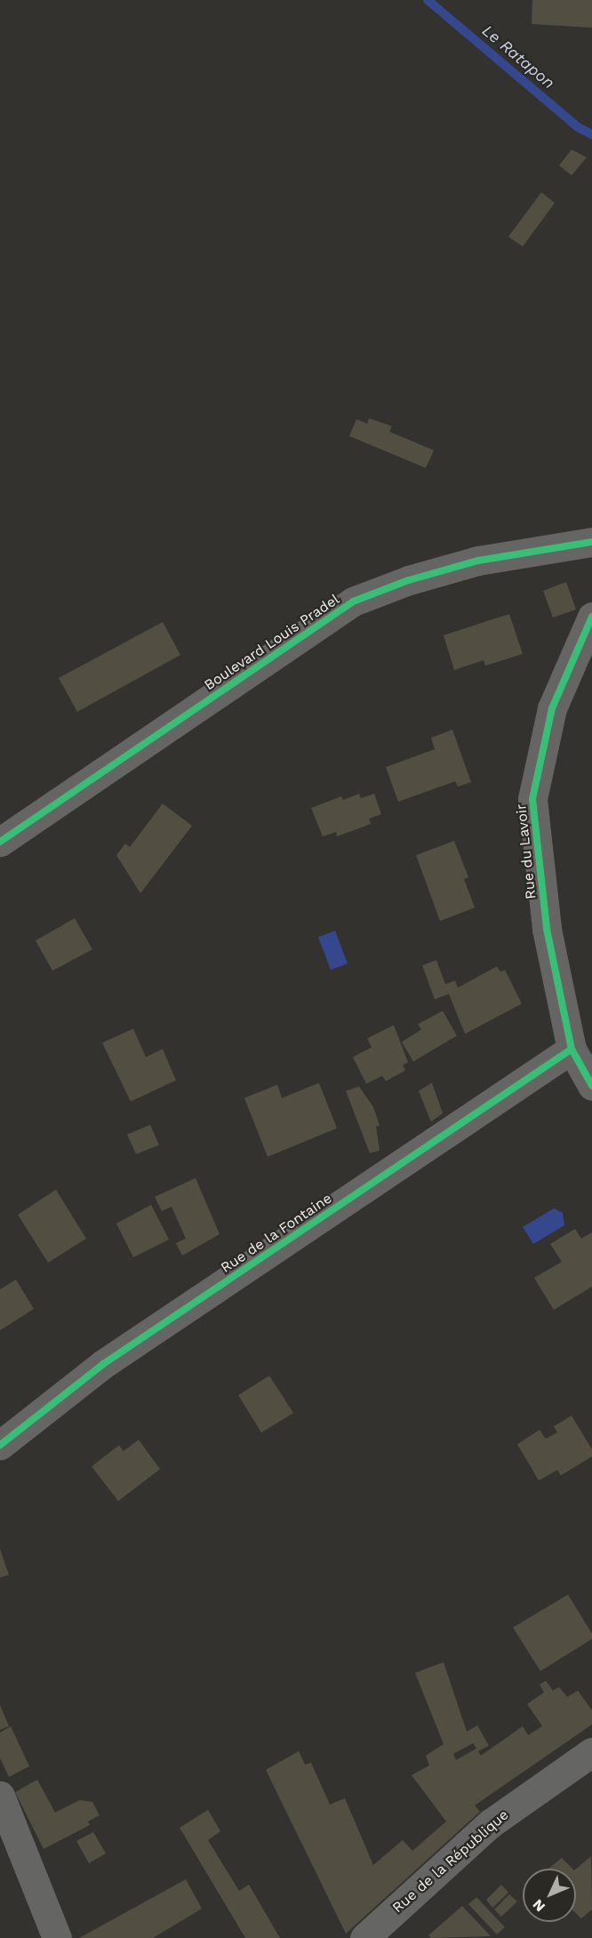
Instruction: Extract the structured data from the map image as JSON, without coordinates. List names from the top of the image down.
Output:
{
  "streets": {
    "street": [
      "Boulevard Louis Pradel",
      "Rue du Lavoir",
      "Rue de la Fontaine",
      "Rue de la République"
    ]
  },
  "crossings": [
    ["Rue du Lavoir", "Rue de la Fontaine"]
  ],
  "water": ["Le Ratapon"],
  "north": "bottom left"
}
